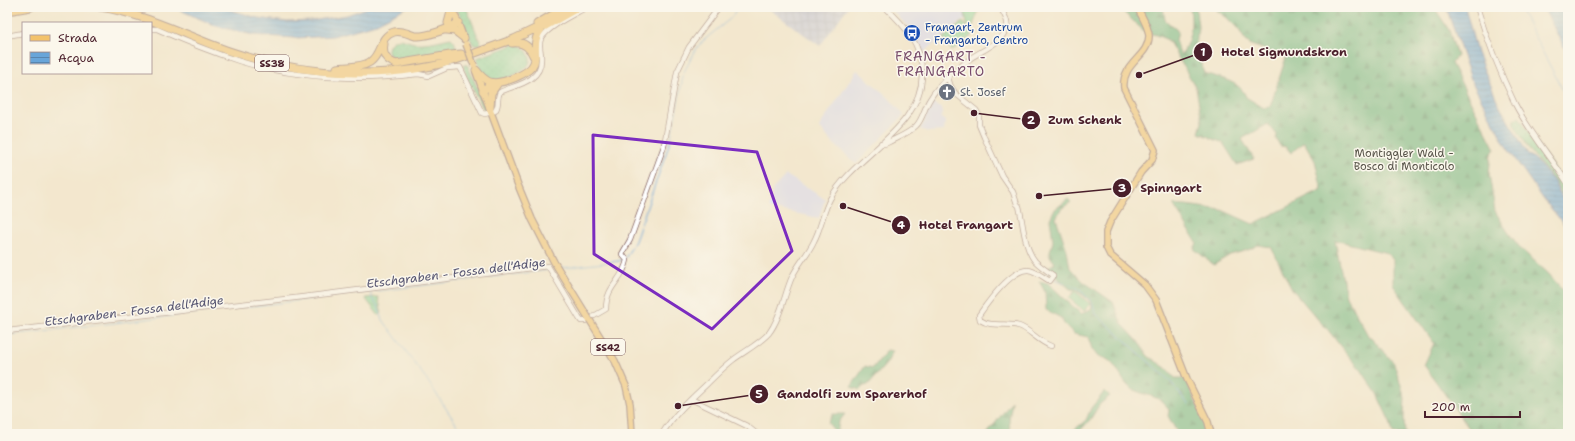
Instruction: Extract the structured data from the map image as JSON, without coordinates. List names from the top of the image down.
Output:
{
  "streets": {
    "highway": ["SS38"],
    "main road": ["SS42"]
  },
  "districts": ["FRANGART - FRANGARTO"],
  "water": ["Etschgraben - Fossa dell'Adige"],
  "parks": ["Montiggler Wald - Bosco di Monticolo"],
  "places": {
    "bus stop": ["Frangart, Zentrum - Frangarto, Centro"],
    "other": [
      "Hotel Sigmundskron",
      "Zum Schenk",
      "Spinngart",
      "Hotel Frangart",
      "Gandolfi zum Sparerhof"
    ],
    "church": ["St. Josef"]
  },
  "legend": ["Strada", "Acqua"],
  "scale_bar": "200 m"
}
